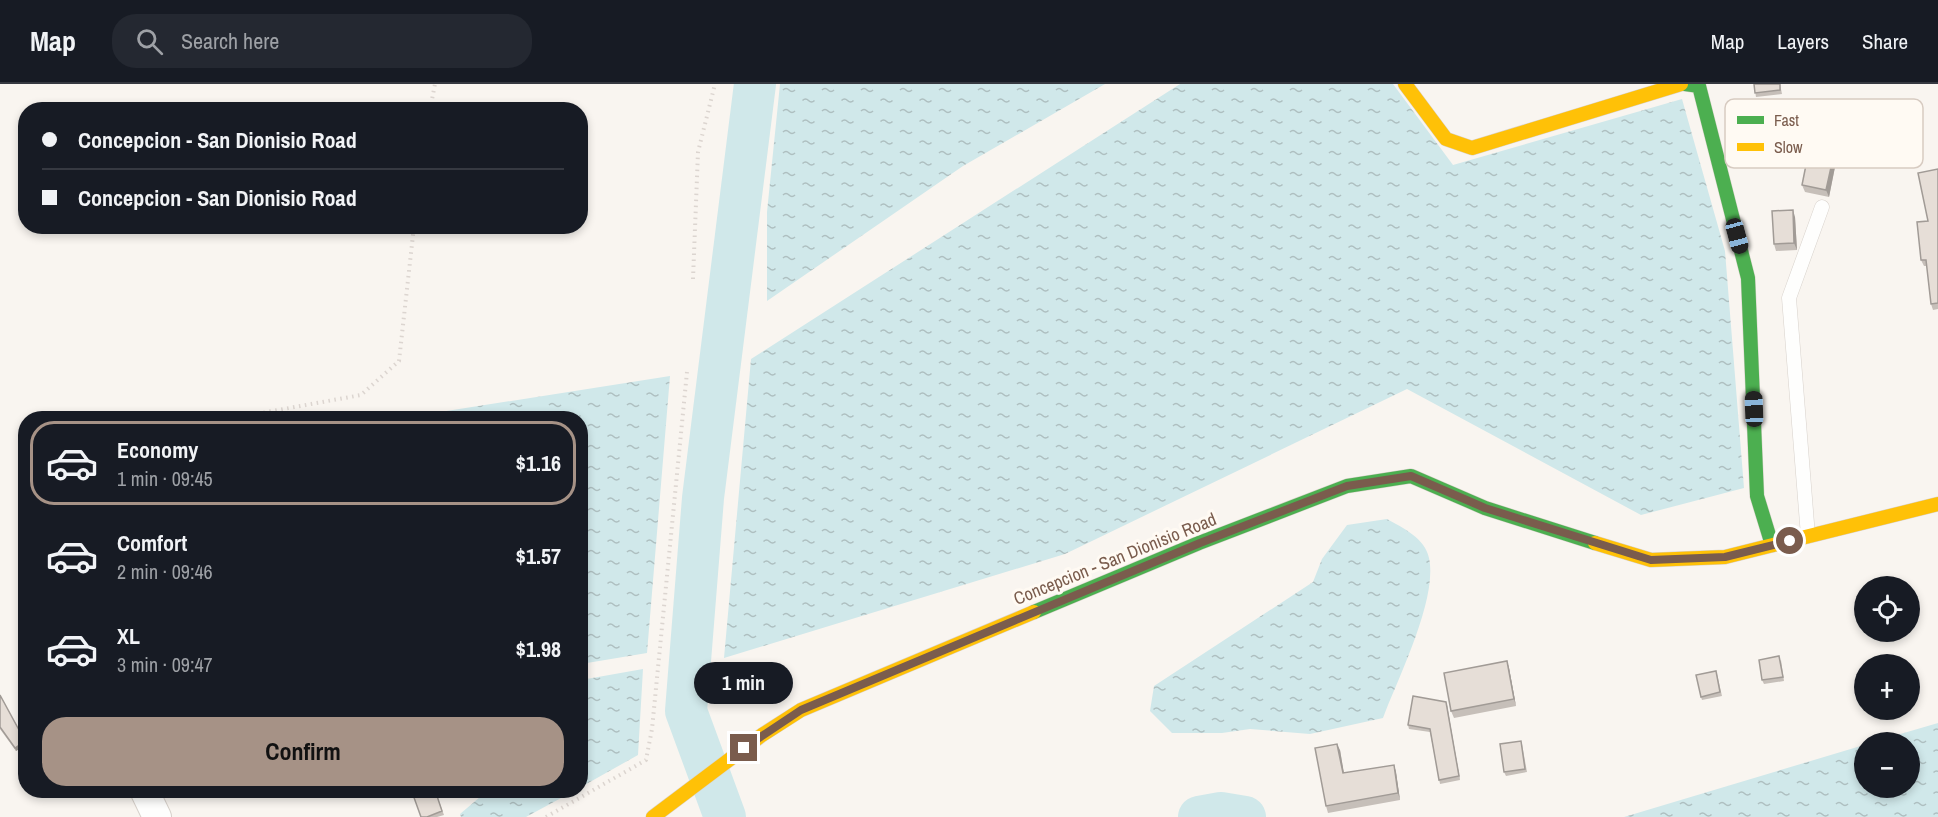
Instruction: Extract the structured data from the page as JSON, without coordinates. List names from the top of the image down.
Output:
{
  "streets": {
    "main road": ["Concepcion - San Dionisio Road"]
  },
  "legend": ["Fast", "Slow"],
  "page": {
    "header": "Map",
    "search": "Search here",
    "nav": ["Map", "Layers", "Share"],
    "banner": ["Concepcion - San Dionisio Road", "Concepcion - San Dionisio Road"],
    "list": [
      {
        "name": "Economy",
        "note": "1 min · 09:45",
        "value": "$1.16"
      },
      {
        "name": "Comfort",
        "note": "2 min · 09:46",
        "value": "$1.57"
      },
      {
        "name": "XL",
        "note": "3 min · 09:47",
        "value": "$1.98"
      }
    ],
    "map_buttons": ["+", "−"],
    "bubble": "1 min",
    "buttons": "Confirm"
  }
}
